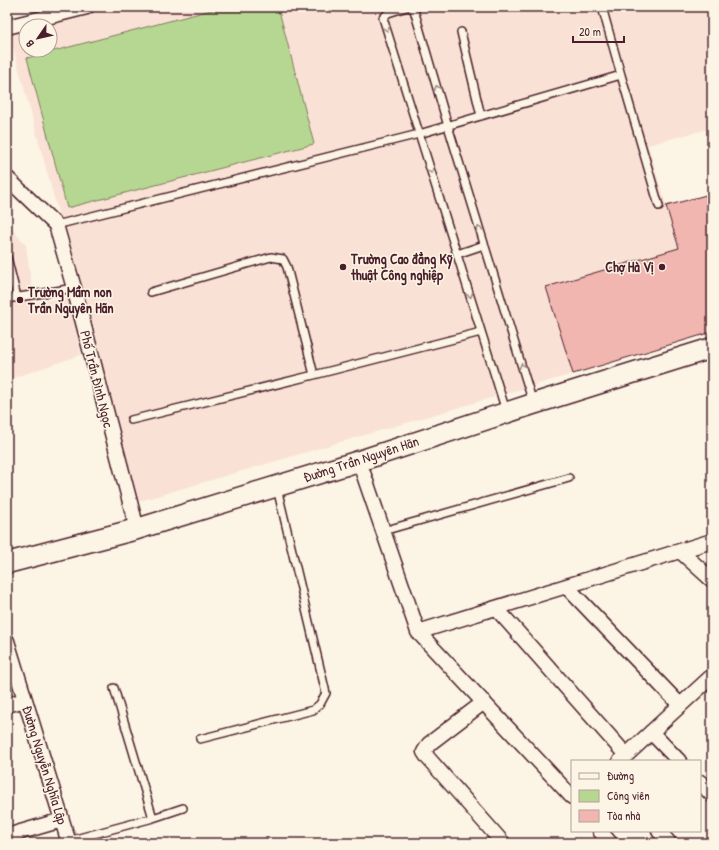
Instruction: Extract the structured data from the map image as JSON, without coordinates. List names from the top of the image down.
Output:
{
  "streets": {
    "street": ["Phố Trần Đình Ngọc", "Đường Trần Nguyên Hãn", "Đường Nguyễn Nghĩa Lập"]
  },
  "crossings": [
    ["Phố Trần Đình Ngọc", "Đường Trần Nguyên Hãn"]
  ],
  "places": ["Trường Cao đẳng Kỹ thuật Công nghiệp", "Chợ Hà Vị", "Trường Mầm non Trần Nguyên Hãn"],
  "legend": ["Đường", "Công viên", "Tòa nhà"],
  "scale_bar": "20 m",
  "north": "bottom left"
}
